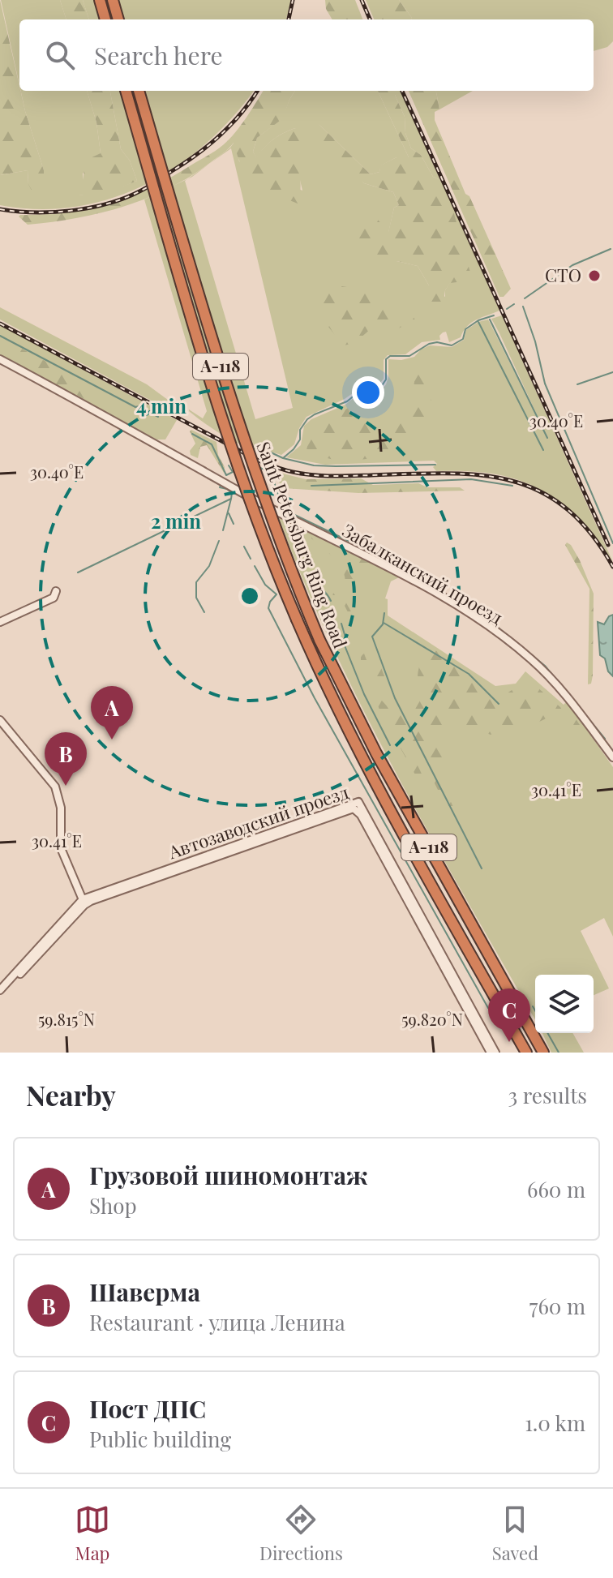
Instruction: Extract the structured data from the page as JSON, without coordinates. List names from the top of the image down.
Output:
{
  "streets": {
    "highway": ["А-118", "Saint Petersburg Ring Road"],
    "street": ["Забалканский проезд", "Автозаводский проезд"]
  },
  "places": ["СТО"],
  "page": {
    "search": "Search here",
    "pins": ["A", "B", "C"],
    "heading": ["Nearby", "3 results"],
    "list": [
      {
        "mark": "A",
        "name": "Грузовой шиномонтаж",
        "note": "Shop",
        "value": "660 m"
      },
      {
        "mark": "B",
        "name": "Шаверма",
        "note": "Restaurant · улица Ленина",
        "value": "760 m"
      },
      {
        "mark": "C",
        "name": "Пост ДПС",
        "note": "Public building",
        "value": "1.0 km"
      }
    ],
    "nav": ["Map", "Directions", "Saved"]
  },
  "coordinates": [
    "30.40°E",
    "30.41°E",
    "59.815°N",
    "59.820°N"
  ],
  "rings": ["4 min", "2 min"]
}
